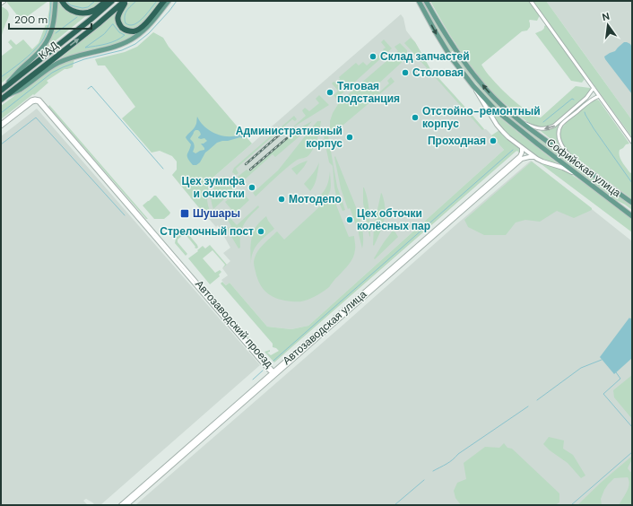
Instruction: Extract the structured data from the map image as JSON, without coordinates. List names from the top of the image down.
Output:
{
  "streets": {
    "highway": ["КАД"],
    "main road": ["Софийская улица"],
    "street": ["Автозаводский проезд", "Автозаводская улица"]
  },
  "crossings": [
    ["Автозаводский проезд", "Автозаводская улица"]
  ],
  "places": {
    "other": [
      "Склад запчастей",
      "Столовая",
      "Тяговая подстанция",
      "Отстойно-ремонтный корпус",
      "Административный корпус",
      "Проходная",
      "Цех зумпфа и очистки",
      "Мотодепо",
      "Цех обточки колёсных пар",
      "Стрелочный пост"
    ],
    "transit": ["Шушары"]
  },
  "scale_bar": "200 m",
  "north": "top"
}
